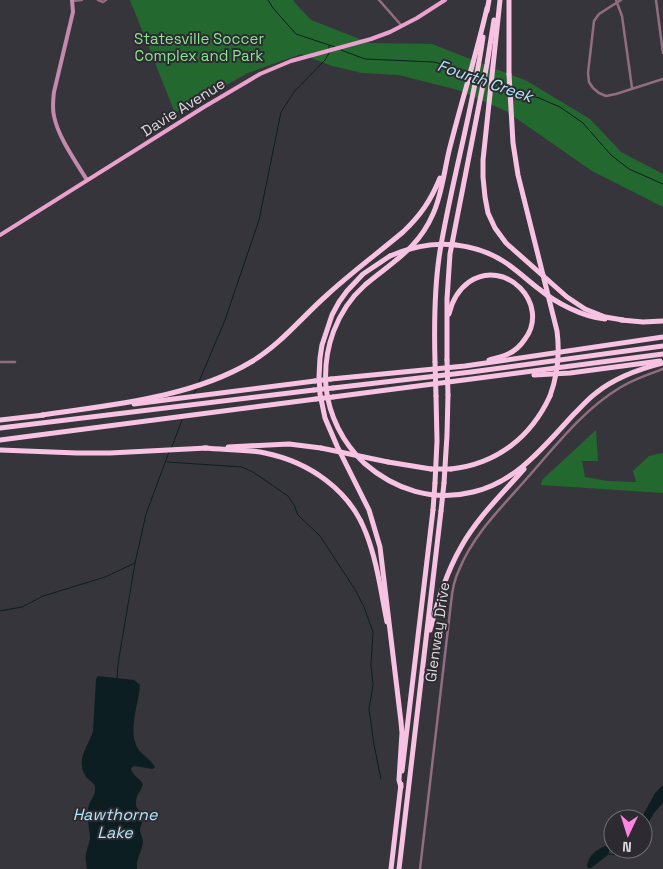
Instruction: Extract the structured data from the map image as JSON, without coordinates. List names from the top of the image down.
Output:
{
  "streets": {
    "main road": ["Davie Avenue"],
    "street": ["Glenway Drive"]
  },
  "water": ["Fourth Creek", "Hawthorne Lake"],
  "parks": ["Statesville Soccer Complex and Park"],
  "north": "bottom"
}
